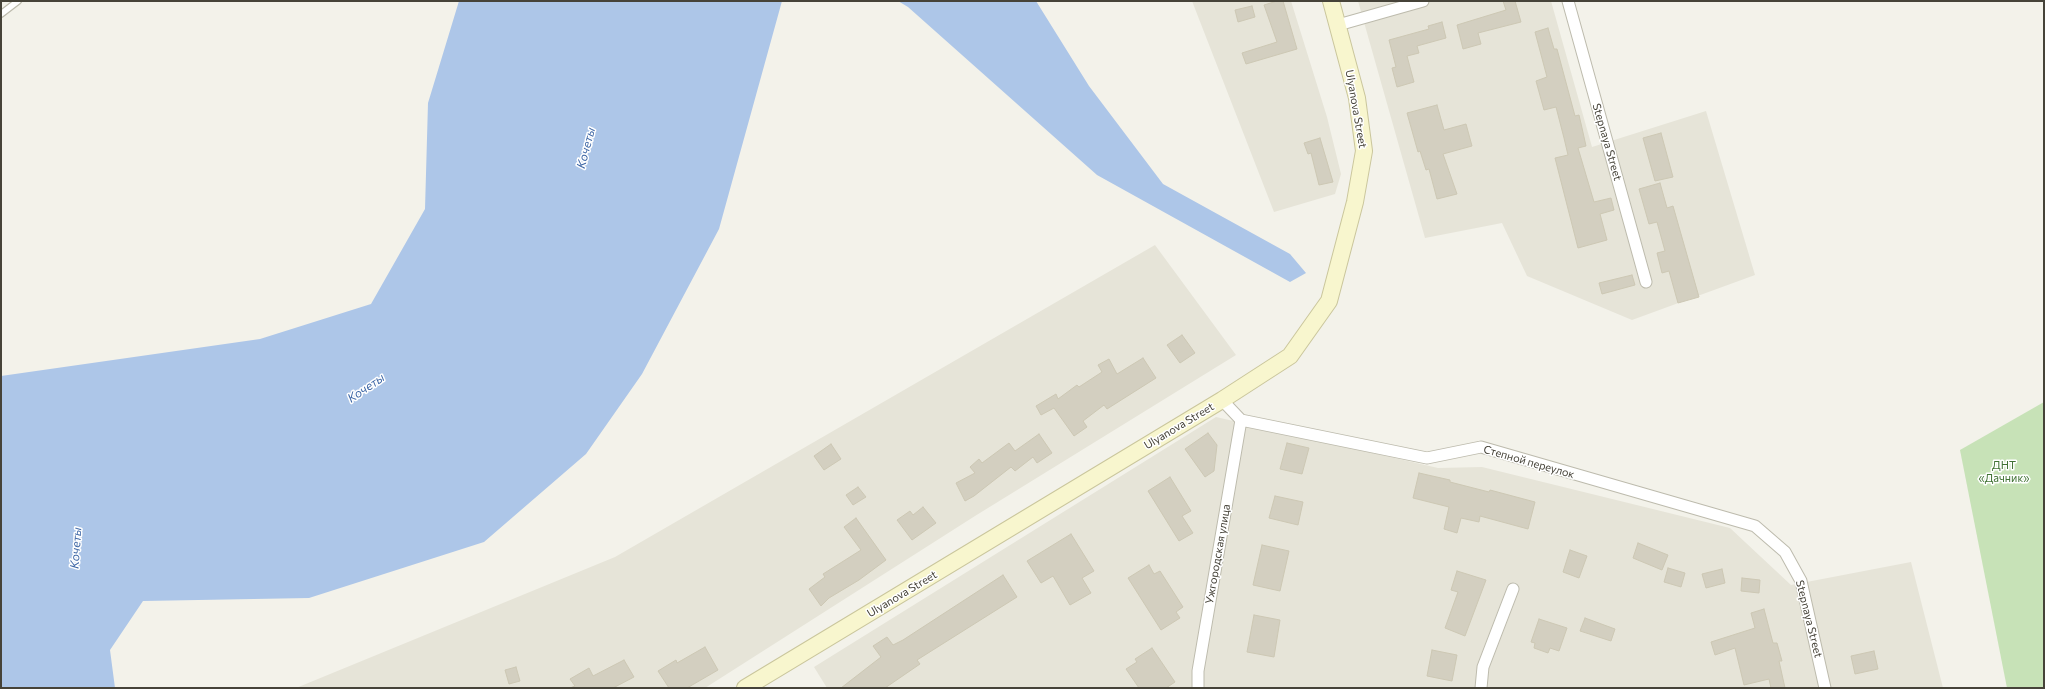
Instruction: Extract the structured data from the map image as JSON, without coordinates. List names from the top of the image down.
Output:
{
  "streets": {
    "street": [
      "Ulyanova Street",
      "Stepnaya Street",
      "Степной переулок",
      "Ужгородская улица"
    ]
  },
  "crossings": [
    ["Stepnaya Street", "Степной переулок"],
    ["Степной переулок", "Ужгородская улица"]
  ],
  "water": ["Кочеты"],
  "parks": ["ДНТ «Дачник»"]
}
